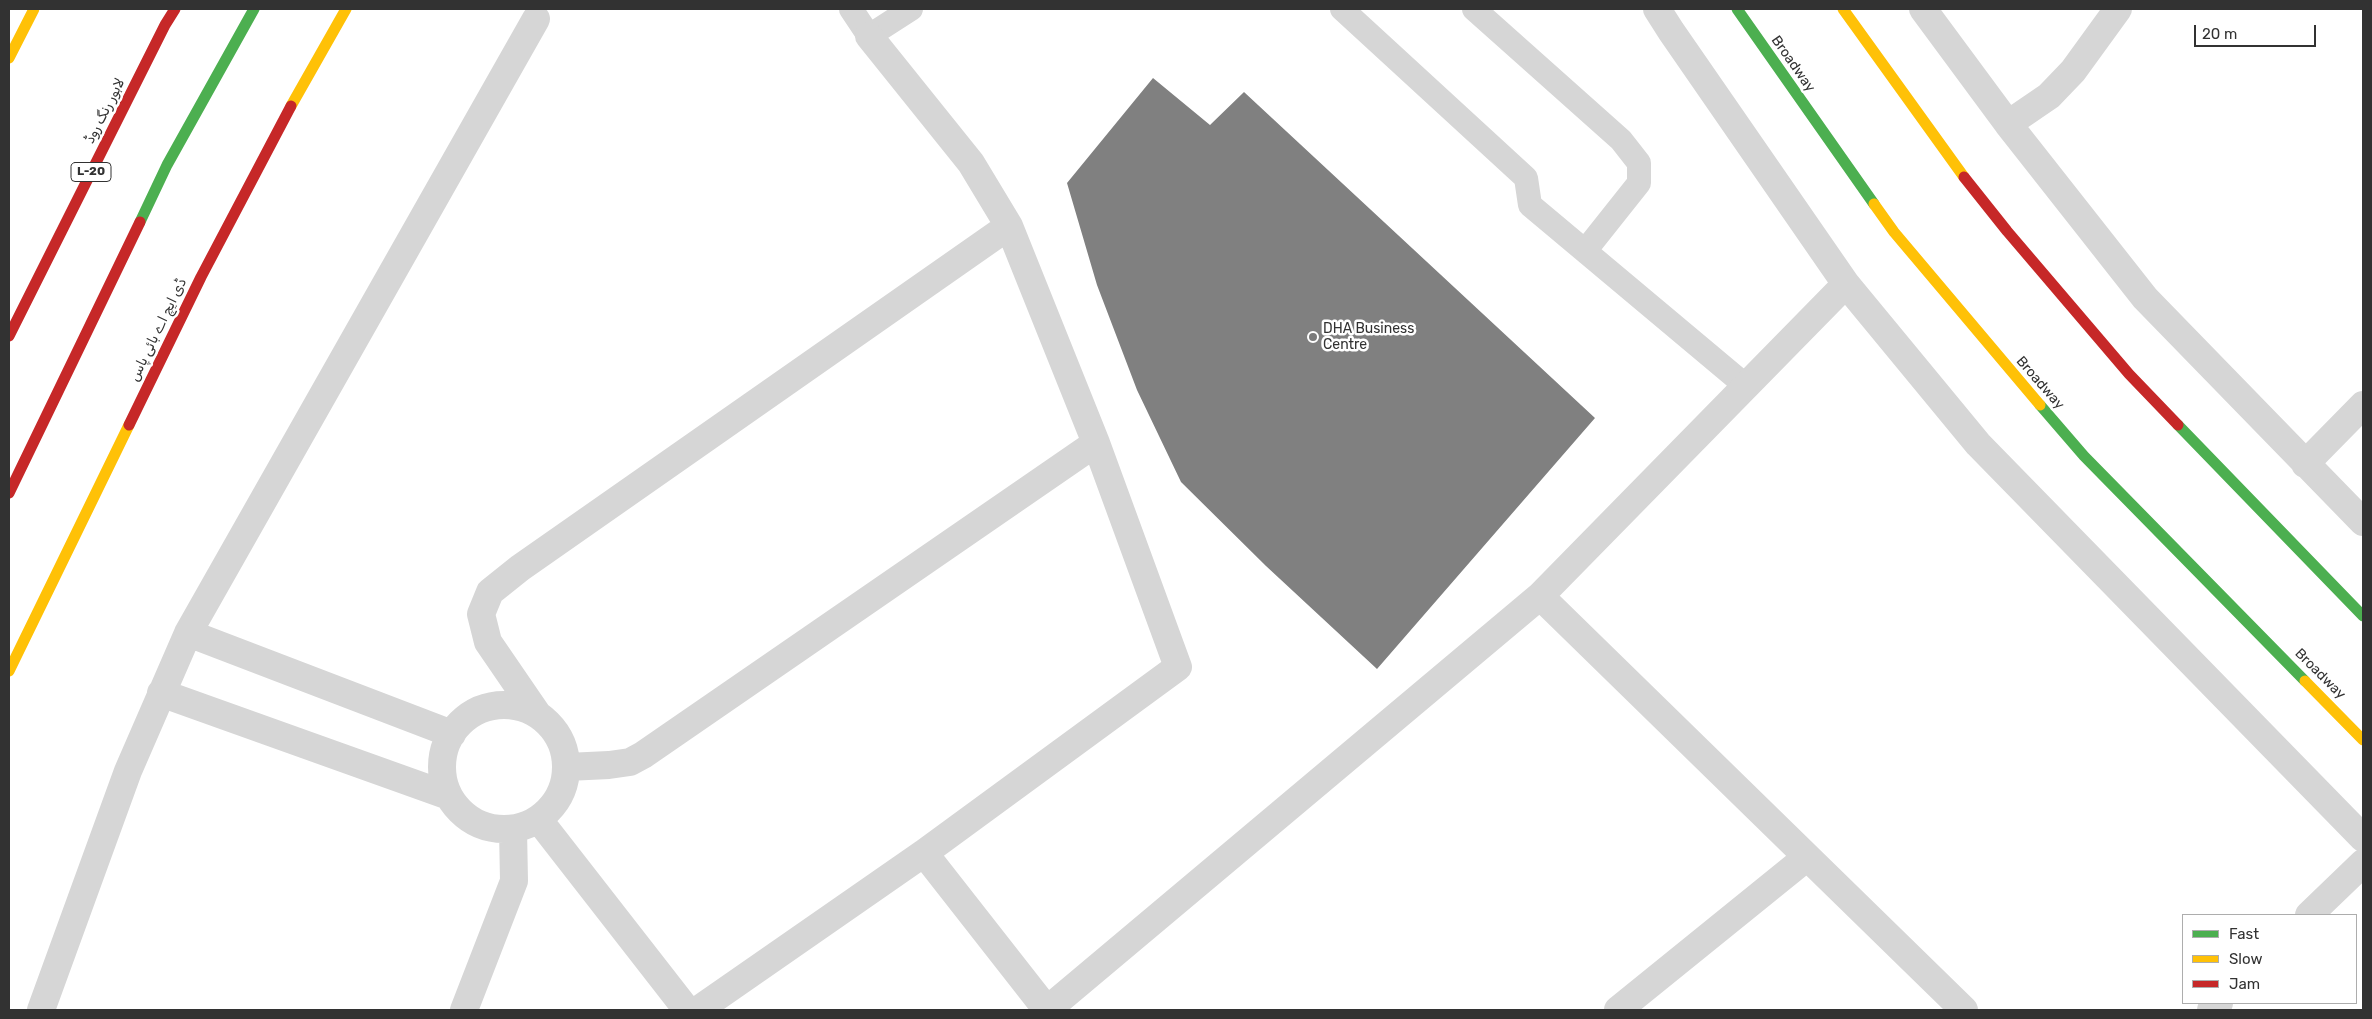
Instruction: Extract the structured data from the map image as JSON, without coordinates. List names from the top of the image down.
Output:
{
  "streets": {
    "main road": [
      "Broadway",
      "لاہور رنگ روڈ",
      "L-20",
      "ڈی ایچ اے بائی پاس"
    ]
  },
  "places": ["DHA Business Centre"],
  "legend": ["Fast", "Slow", "Jam"],
  "scale_bar": "20 m"
}
